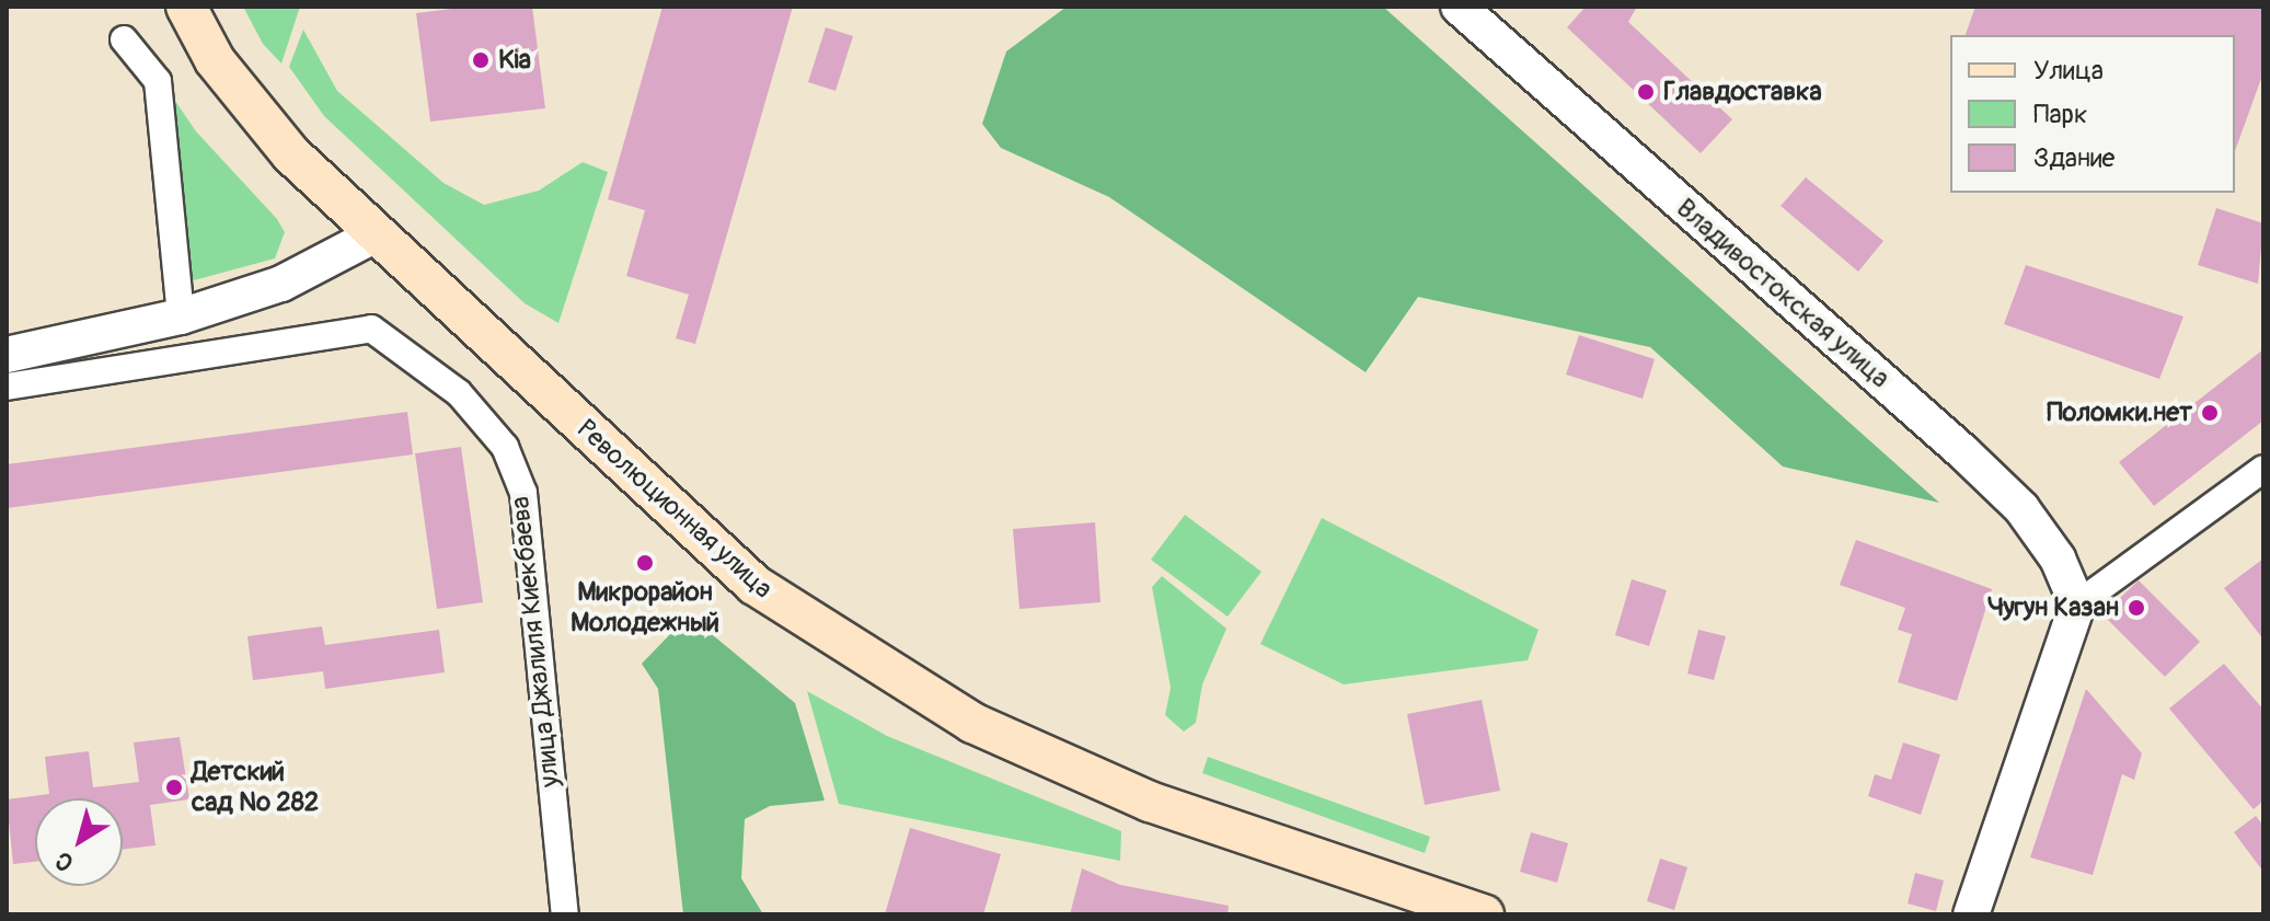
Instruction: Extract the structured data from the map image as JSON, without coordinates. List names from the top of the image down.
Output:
{
  "streets": {
    "main road": ["Революционная улица"],
    "street": ["Владивостокская улица", "улица Джалиля Киекбаева"]
  },
  "places": [
    "Kia",
    "Главдоставка",
    "Поломки.нет",
    "Микрорайон Молодежный",
    "Чугун Казан",
    "Детский сад № 282"
  ],
  "legend": ["Улица", "Парк", "Здание"],
  "north": "bottom left"
}
